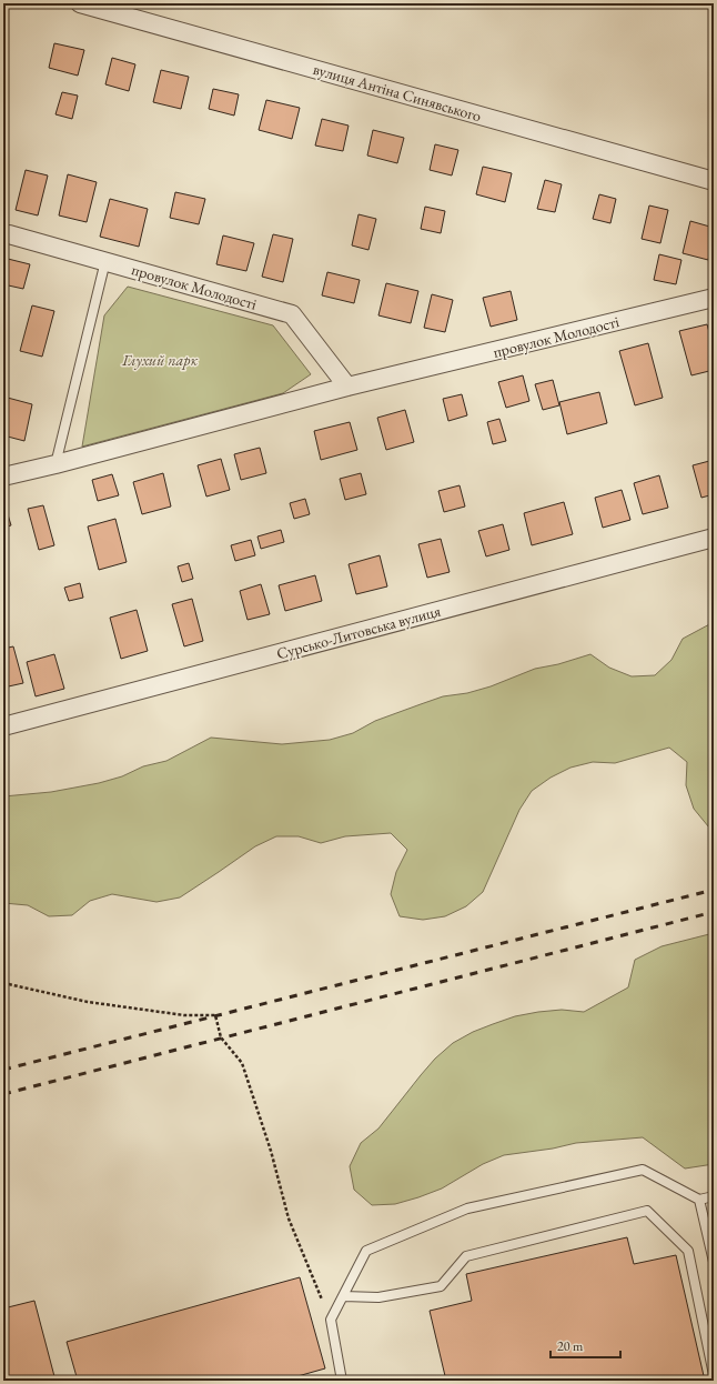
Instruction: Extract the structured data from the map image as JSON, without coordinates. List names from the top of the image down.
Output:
{
  "streets": {
    "street": ["вулиця Антіна Синявського", "провулок Молодості", "Сурсько-Литовська вулиця"]
  },
  "parks": ["Глухий парк"],
  "scale_bar": "20 m"
}
